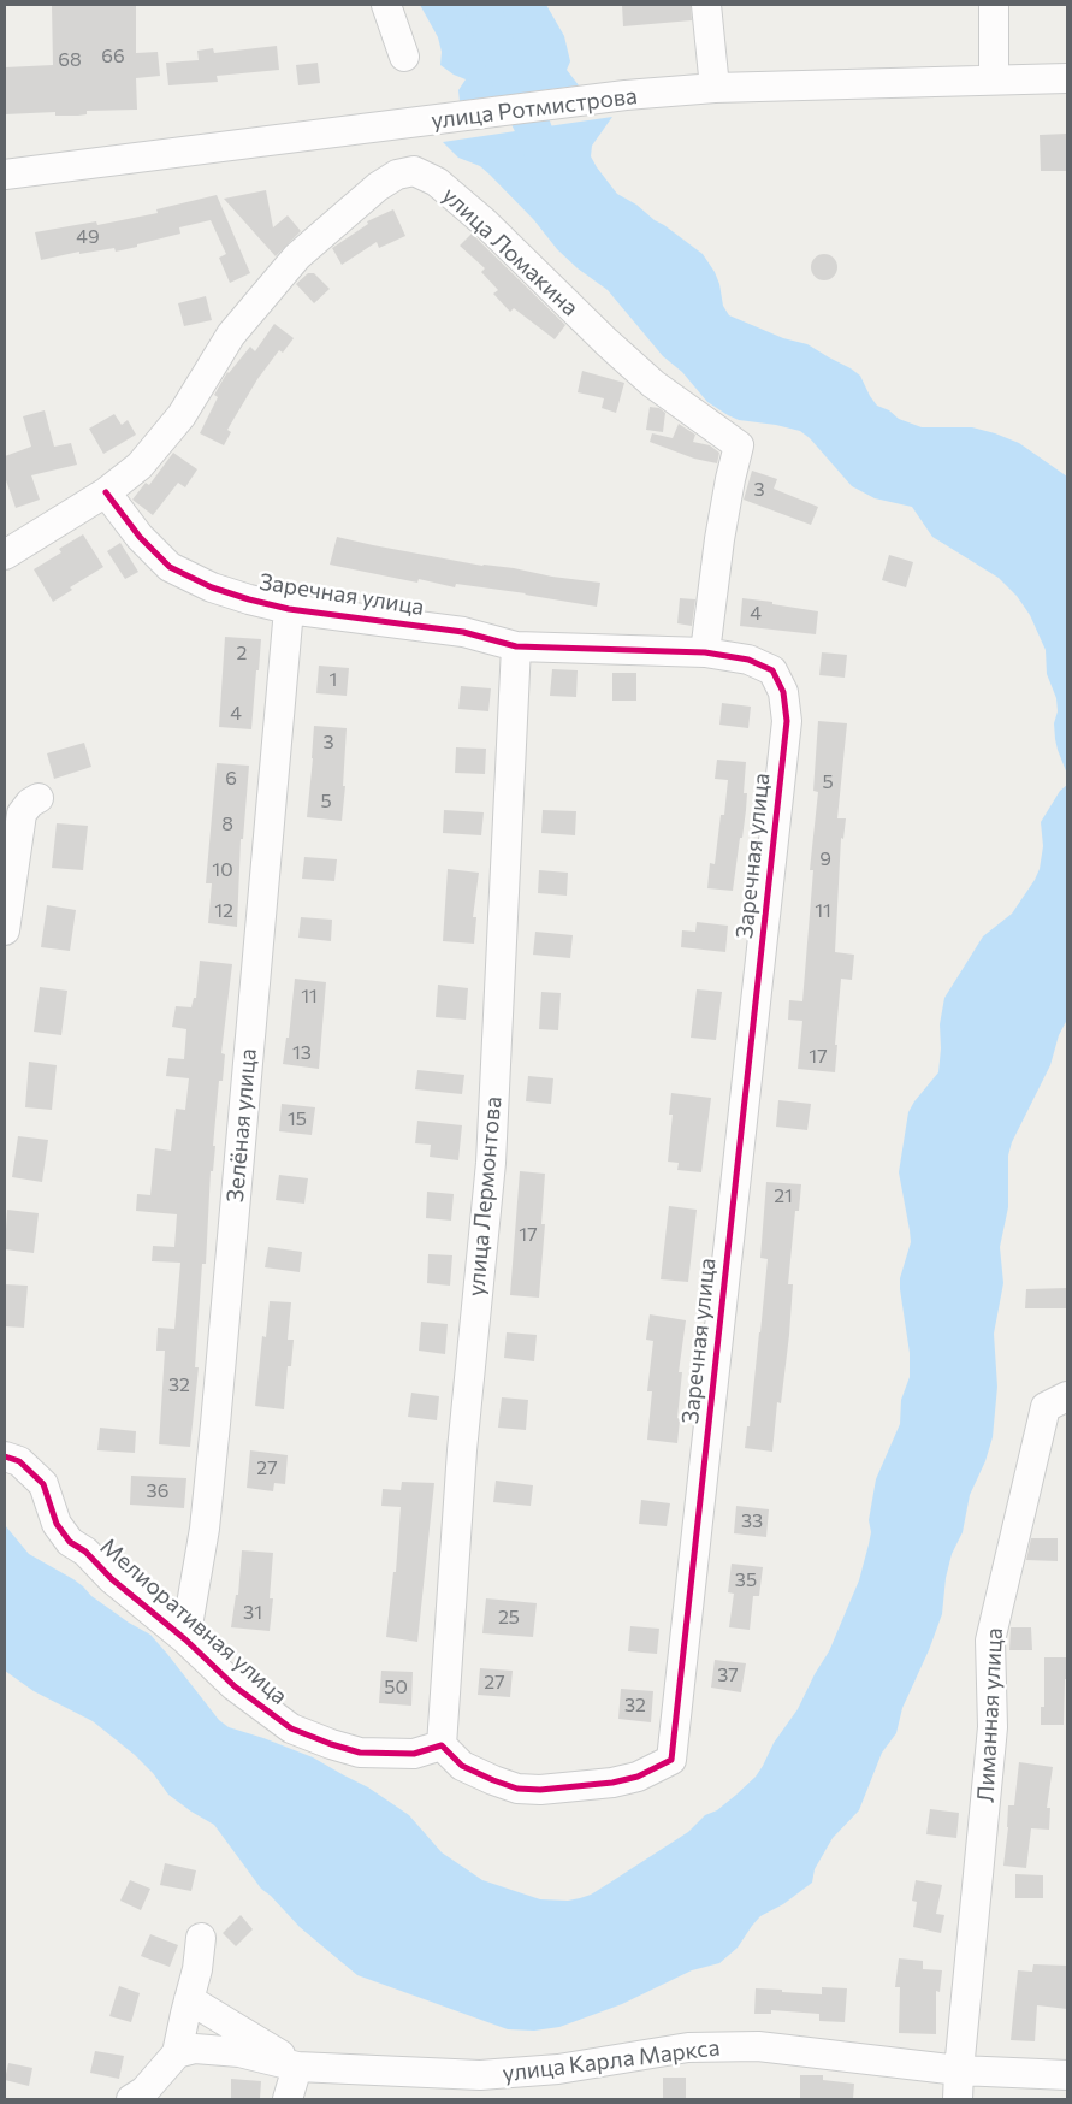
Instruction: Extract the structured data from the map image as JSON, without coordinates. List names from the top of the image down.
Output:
{
  "streets": {
    "street": [
      "улица Ротмистрова",
      "улица Ломакина",
      "Заречная улица",
      "Зелёная улица",
      "улица Лермонтова",
      "Мелиоративная улица",
      "Лиманная улица",
      "улица Карла Маркса"
    ]
  },
  "crossings": [
    ["улица Ломакина", "Заречная улица"],
    ["Заречная улица", "Зелёная улица"],
    ["Заречная улица", "улица Лермонтова"],
    ["Заречная улица", "Мелиоративная улица"],
    ["Зелёная улица", "Мелиоративная улица"],
    ["улица Лермонтова", "Мелиоративная улица"],
    ["Лиманная улица", "улица Карла Маркса"]
  ],
  "house_numbers": [
    "66",
    "68",
    "49",
    "3",
    "4",
    "2",
    "1",
    "4",
    "3",
    "6",
    "5",
    "5",
    "8",
    "9",
    "10",
    "12",
    "11",
    "11",
    "13",
    "17",
    "15",
    "21",
    "17",
    "32",
    "27",
    "36",
    "33",
    "35",
    "31",
    "25",
    "37",
    "27",
    "50",
    "32"
  ]
}
